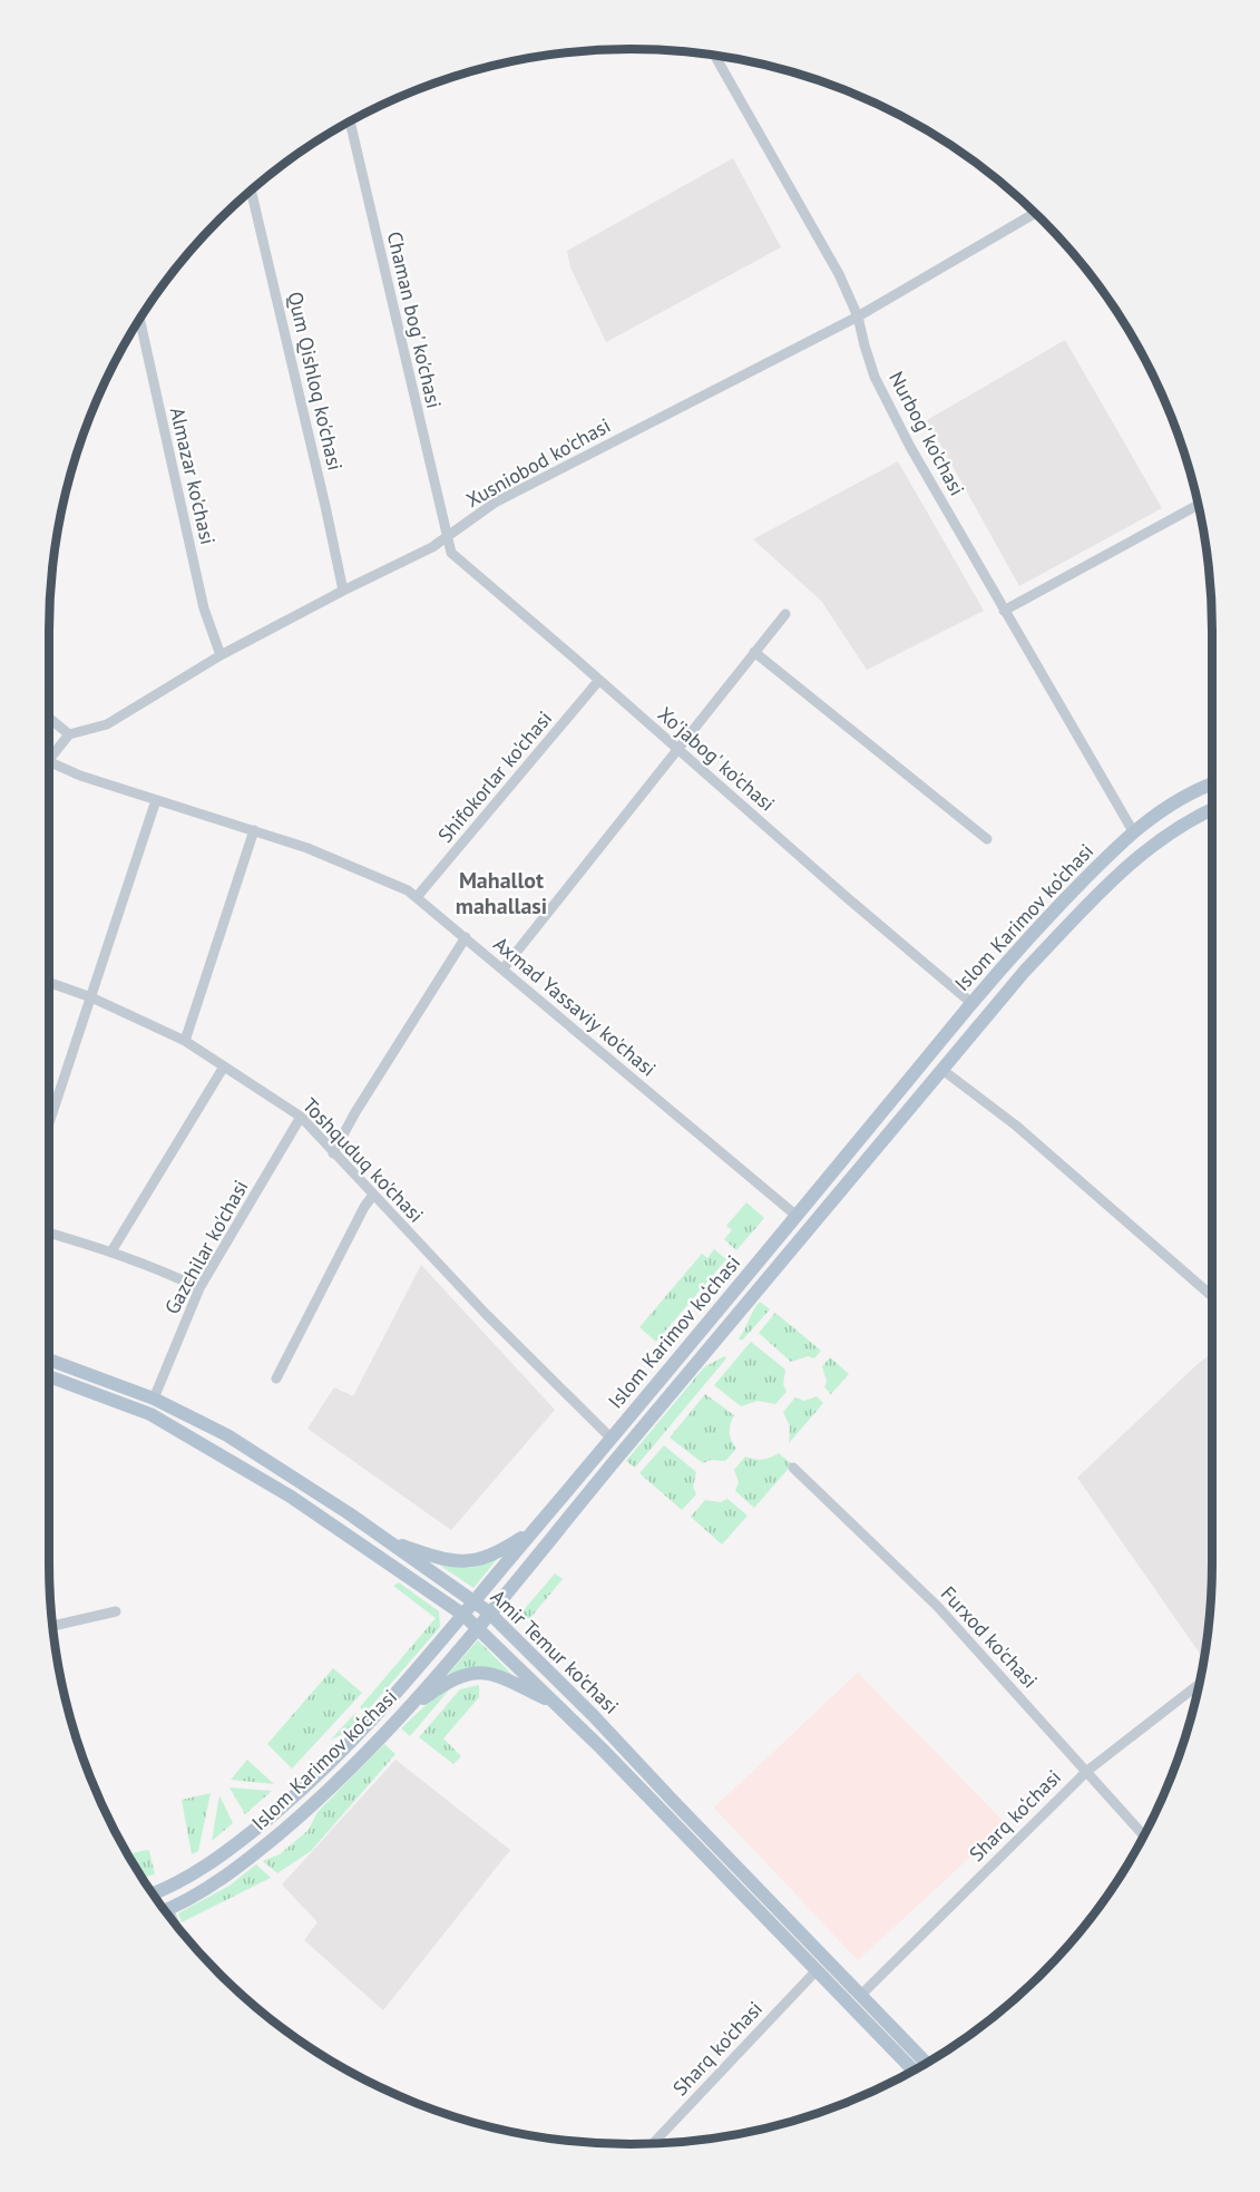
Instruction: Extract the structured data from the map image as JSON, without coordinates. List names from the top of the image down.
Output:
{
  "streets": {
    "main road": ["Islom Karimov ko‘chasi", "Amir Temur ko'chasi"],
    "street": [
      "Chaman bog' ko'chasi",
      "Qum Qishloq ko'chasi",
      "Nurbog' ko'chasi",
      "Xusniobod ko'chasi",
      "Almazar ko'chasi",
      "Xo'jabog' ko'chasi",
      "Shifokorlar ko'chasi",
      "Axmad Yassaviy ko'chasi",
      "Toshquduq ko'chasi",
      "Gazchilar ko'chasi",
      "Furxod ko'chasi",
      "Sharq ko‘chasi",
      "Sharq ko'chasi"
    ]
  },
  "crossings": [
    ["Chaman bog' ko'chasi", "Xusniobod ko'chasi"],
    ["Chaman bog' ko'chasi", "Xo'jabog' ko'chasi"],
    ["Qum Qishloq ko'chasi", "Xusniobod ko'chasi"],
    ["Nurbog' ko'chasi", "Xusniobod ko'chasi"],
    ["Nurbog' ko'chasi", "Islom Karimov ko‘chasi"],
    ["Xusniobod ko'chasi", "Almazar ko'chasi"],
    ["Xusniobod ko'chasi", "Xo'jabog' ko'chasi"],
    ["Xo'jabog' ko'chasi", "Shifokorlar ko'chasi"],
    ["Xo'jabog' ko'chasi", "Islom Karimov ko‘chasi"],
    ["Shifokorlar ko'chasi", "Axmad Yassaviy ko'chasi"],
    ["Islom Karimov ko‘chasi", "Axmad Yassaviy ko'chasi"],
    ["Islom Karimov ko‘chasi", "Toshquduq ko'chasi"],
    ["Islom Karimov ko‘chasi", "Amir Temur ko'chasi"],
    ["Toshquduq ko'chasi", "Gazchilar ko'chasi"],
    ["Gazchilar ko'chasi", "Amir Temur ko'chasi"],
    ["Furxod ko'chasi", "Sharq ko‘chasi"],
    ["Amir Temur ko'chasi", "Sharq ko‘chasi"],
    ["Amir Temur ko'chasi", "Sharq ko'chasi"]
  ],
  "districts": ["Mahallot mahallasi"]
}
